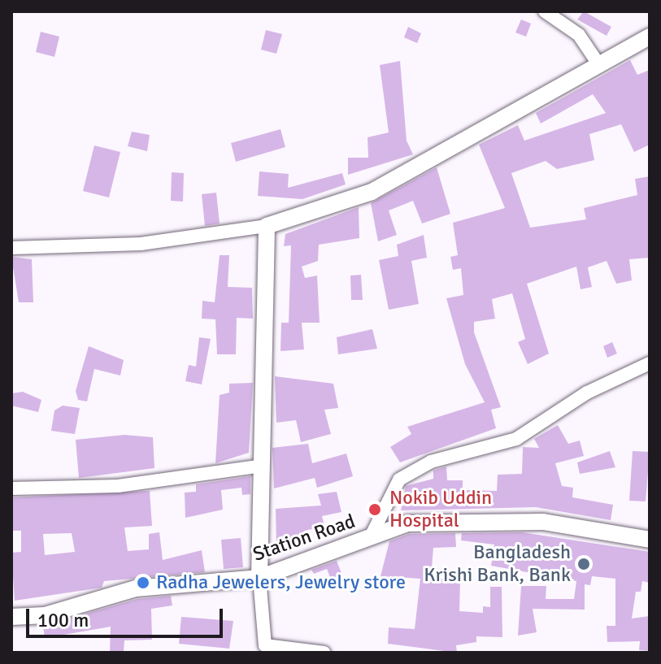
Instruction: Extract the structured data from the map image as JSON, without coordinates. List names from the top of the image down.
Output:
{
  "streets": {
    "main road": ["Station Road"]
  },
  "places": ["Nokib Uddin Hospital", "Bangladesh Krishi Bank, Bank", "Radha Jewelers, Jewelry store"],
  "scale_bar": "100 m"
}
